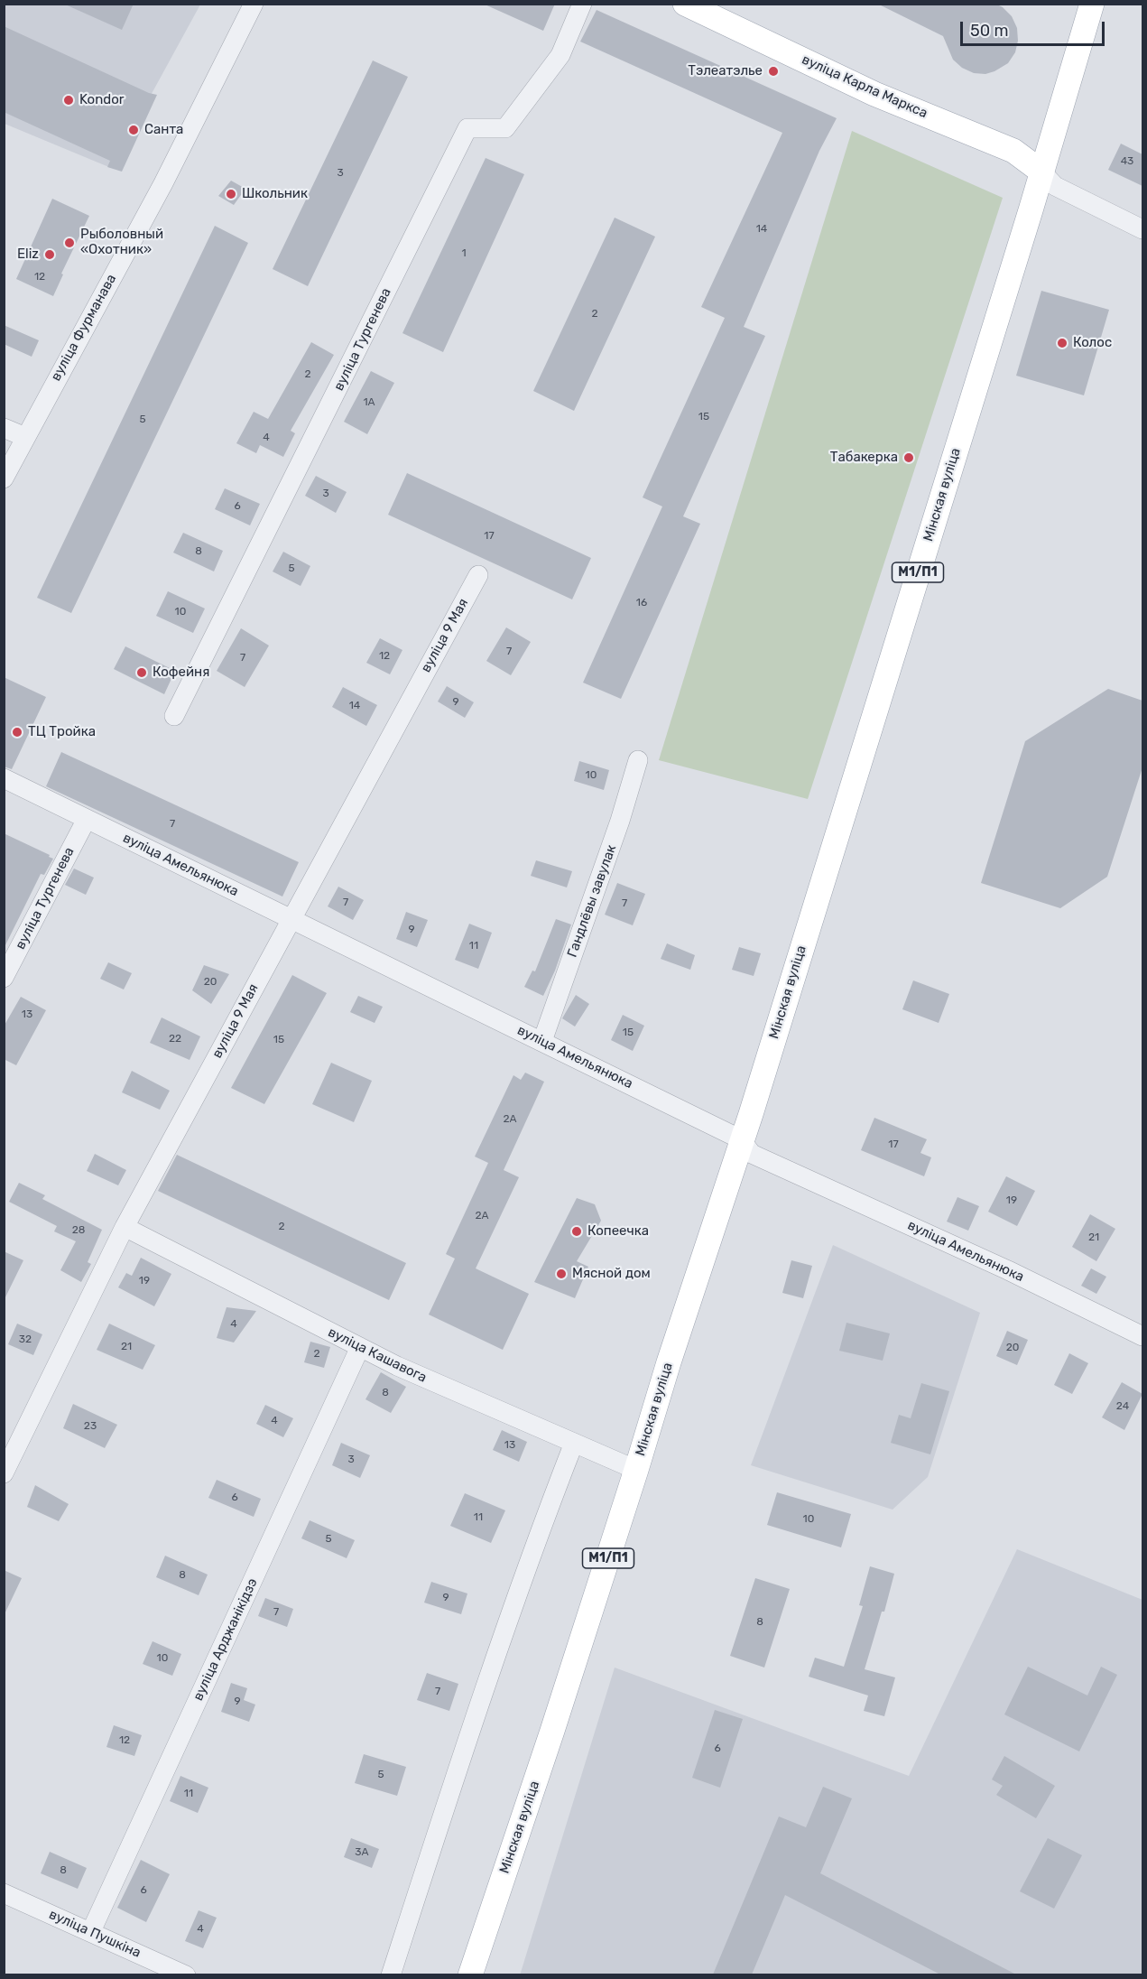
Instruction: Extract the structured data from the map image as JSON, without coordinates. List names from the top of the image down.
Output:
{
  "streets": {
    "main road": ["вуліца Карла Маркса", "Мінская вуліца", "М1/П1"],
    "street": [
      "вуліца Фурманава",
      "вуліца Тургенева",
      "вуліца 9 Мая",
      "вуліца Амельянюка",
      "Гандлёвы завулак",
      "вуліца Кашавога",
      "вуліца Арджанікідзэ",
      "вуліца Пушкіна"
    ]
  },
  "crossings": [
    ["вуліца Карла Маркса", "Мінская вуліца"],
    ["вуліца Тургенева", "вуліца Амельянюка"],
    ["Мінская вуліца", "вуліца Амельянюка"],
    ["Мінская вуліца", "вуліца Кашавога"],
    ["вуліца 9 Мая", "вуліца Амельянюка"],
    ["вуліца 9 Мая", "вуліца Кашавога"],
    ["вуліца Амельянюка", "Гандлёвы завулак"],
    ["вуліца Кашавога", "вуліца Арджанікідзэ"],
    ["вуліца Арджанікідзэ", "вуліца Пушкіна"]
  ],
  "places": [
    "Тэлеатэлье",
    "Kondor",
    "Санта",
    "Школьник",
    "Рыболовный «Охотник»",
    "Eliz",
    "Колос",
    "Табакерка",
    "Кофейня",
    "ТЦ Тройка",
    "Копеечка",
    "Мясной дом"
  ],
  "house_numbers": [
    "43",
    "3",
    "14",
    "1",
    "12",
    "2",
    "2",
    "1А",
    "15",
    "5",
    "4",
    "3",
    "6",
    "17",
    "8",
    "5",
    "16",
    "10",
    "7",
    "12",
    "7",
    "9",
    "14",
    "10",
    "7",
    "7",
    "7",
    "9",
    "11",
    "20",
    "13",
    "15",
    "22",
    "15",
    "2А",
    "17",
    "19",
    "2А",
    "2",
    "28",
    "21",
    "19",
    "4",
    "32",
    "21",
    "20",
    "2",
    "8",
    "24",
    "4",
    "23",
    "13",
    "3",
    "6",
    "11",
    "10",
    "5",
    "8",
    "9",
    "7",
    "8",
    "10",
    "7",
    "9",
    "12",
    "6",
    "5",
    "11",
    "3А",
    "8",
    "6",
    "4"
  ],
  "scale_bar": "50 m"
}
